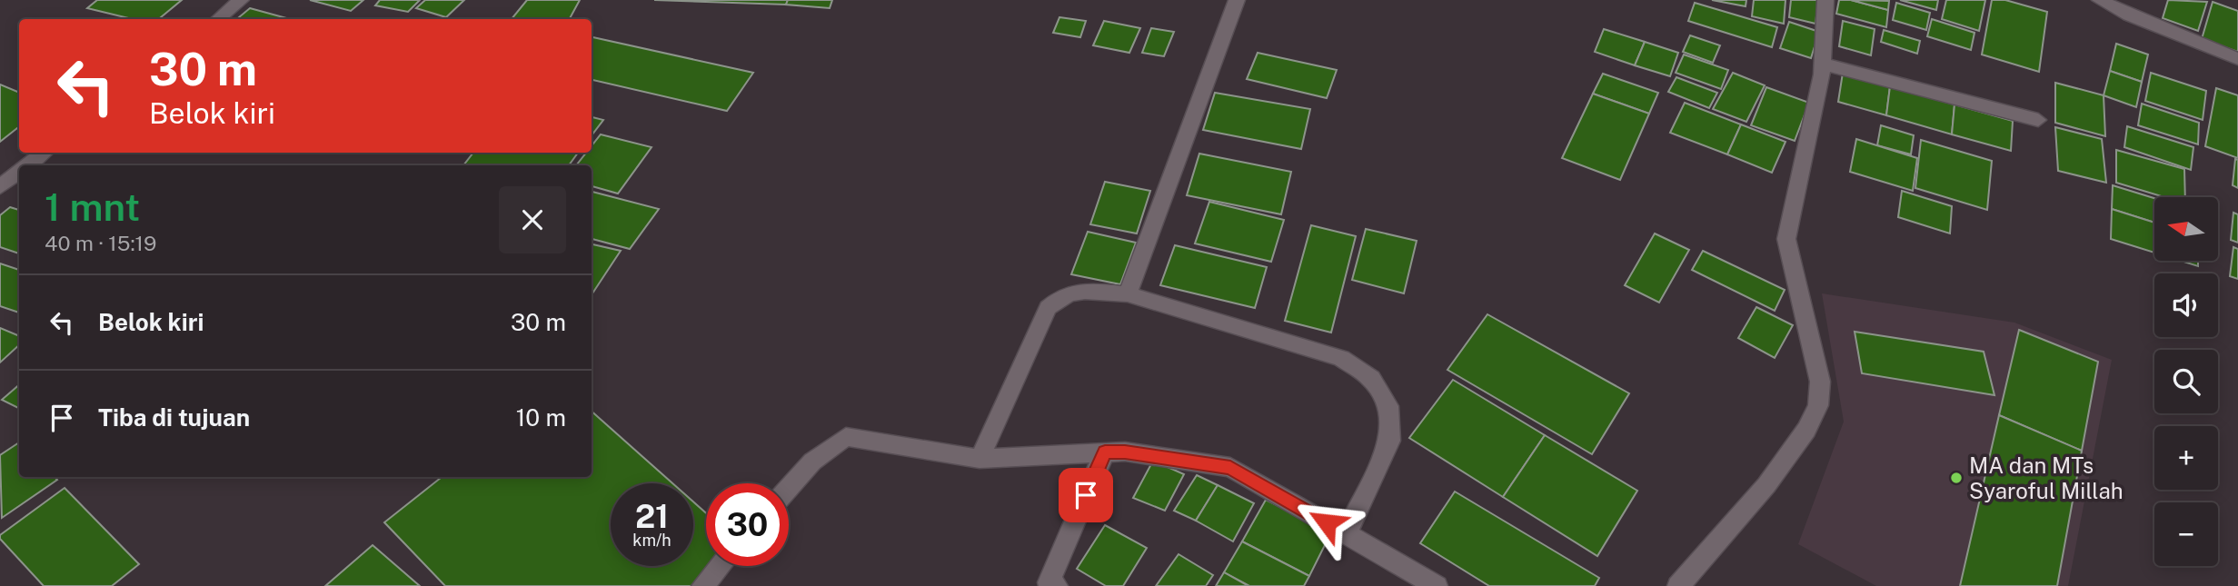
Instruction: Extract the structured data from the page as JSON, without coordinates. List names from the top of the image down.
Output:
{
  "places": ["MA dan MTs Syaroful Millah"],
  "north": "left",
  "page": {
    "turn": ["30 m", "Belok kiri"],
    "heading": ["1 mnt", "40 m · 15:19"],
    "map_buttons": ["+", "−"],
    "list": [
      {
        "name": "Belok kiri",
        "value": "30 m"
      },
      {
        "name": "Tiba di tujuan",
        "value": "10 m"
      }
    ],
    "speed": "21 km/h",
    "limit": "30"
  }
}
